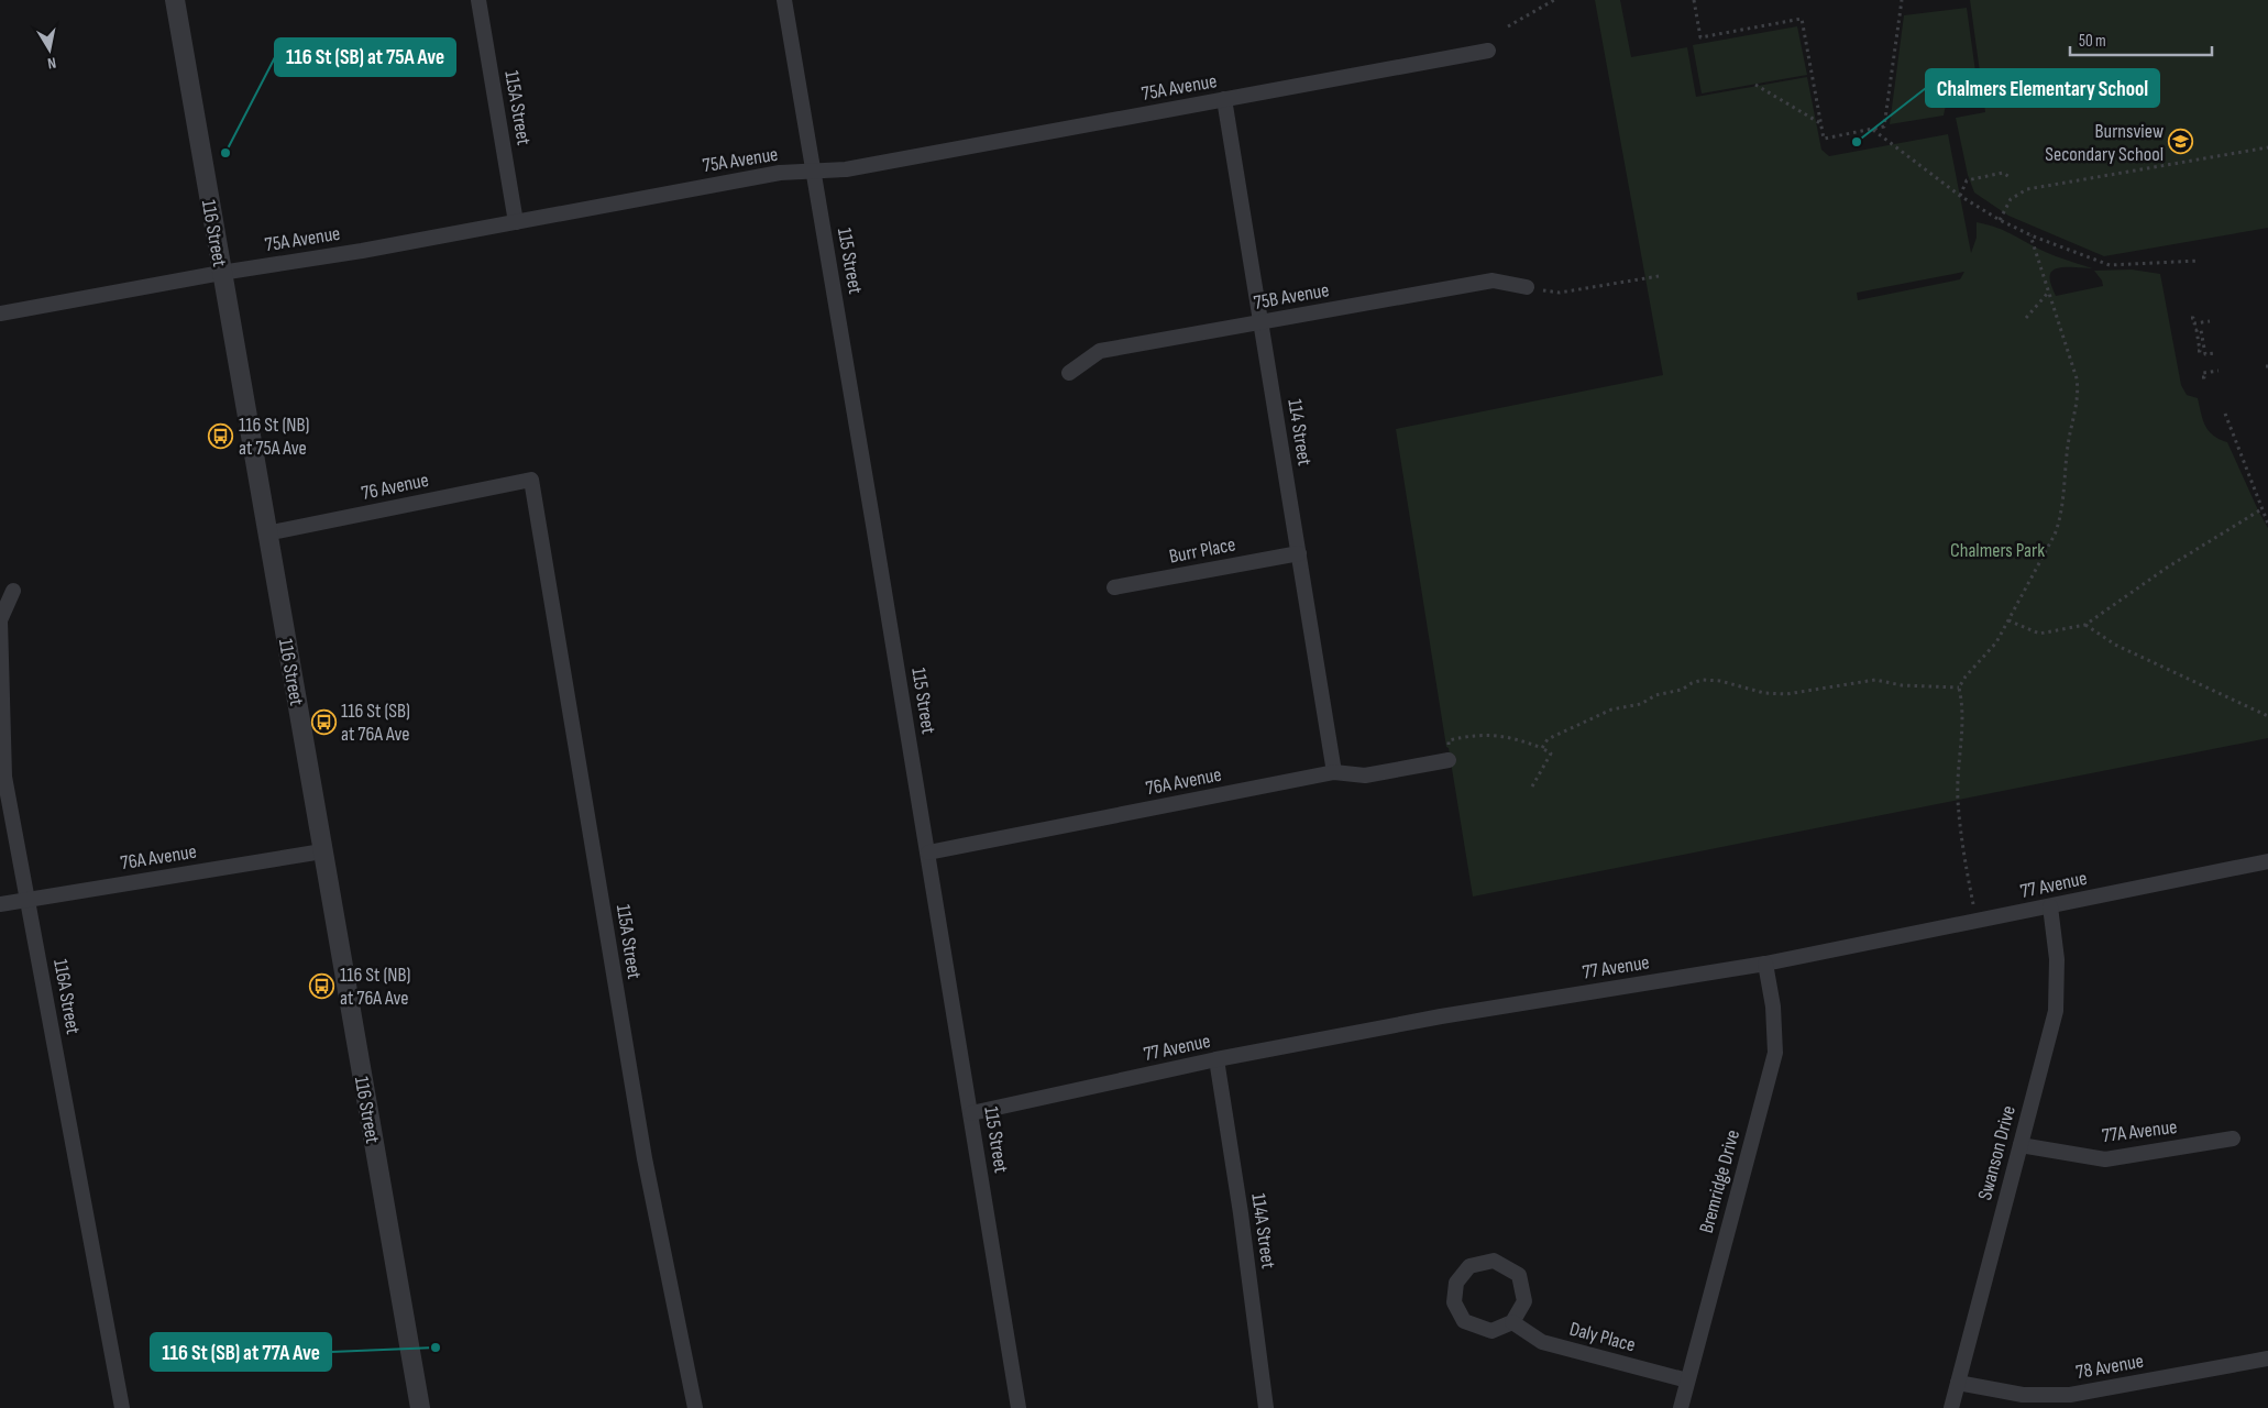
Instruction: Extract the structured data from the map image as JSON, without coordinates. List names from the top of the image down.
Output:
{
  "streets": {
    "street": [
      "75A Avenue",
      "115A Street",
      "116 Street",
      "115 Street",
      "75B Avenue",
      "114 Street",
      "76 Avenue",
      "Burr Place",
      "76A Avenue",
      "77 Avenue",
      "116A Street",
      "77A Avenue",
      "Swanson Drive",
      "Bremridge Drive",
      "114A Street",
      "Daly Place",
      "78 Avenue"
    ]
  },
  "crossings": [
    ["75A Avenue", "115A Street"],
    ["75A Avenue", "116 Street"],
    ["75A Avenue", "115 Street"],
    ["75A Avenue", "114 Street"],
    ["115A Street", "76 Avenue"],
    ["116 Street", "76 Avenue"],
    ["116 Street", "76A Avenue"],
    ["115 Street", "76A Avenue"],
    ["115 Street", "77 Avenue"],
    ["75B Avenue", "114 Street"],
    ["114 Street", "Burr Place"],
    ["114 Street", "76A Avenue"],
    ["76A Avenue", "116A Street"],
    ["77 Avenue", "Swanson Drive"],
    ["77 Avenue", "Bremridge Drive"],
    ["77 Avenue", "114A Street"],
    ["77A Avenue", "Swanson Drive"],
    ["Swanson Drive", "78 Avenue"],
    ["Bremridge Drive", "Daly Place"]
  ],
  "parks": ["Chalmers Park"],
  "places": {
    "other": ["Chalmers Elementary School", "116 St (SB) at 75A Ave", "116 St (SB) at 77A Ave"],
    "school or university": ["Burnsview Secondary School"],
    "bus stop": ["116 St (NB) at 75A Ave", "116 St (SB) at 76A Ave", "116 St (NB) at 76A Ave"]
  },
  "scale_bar": "50 m",
  "north": "bottom"
}
